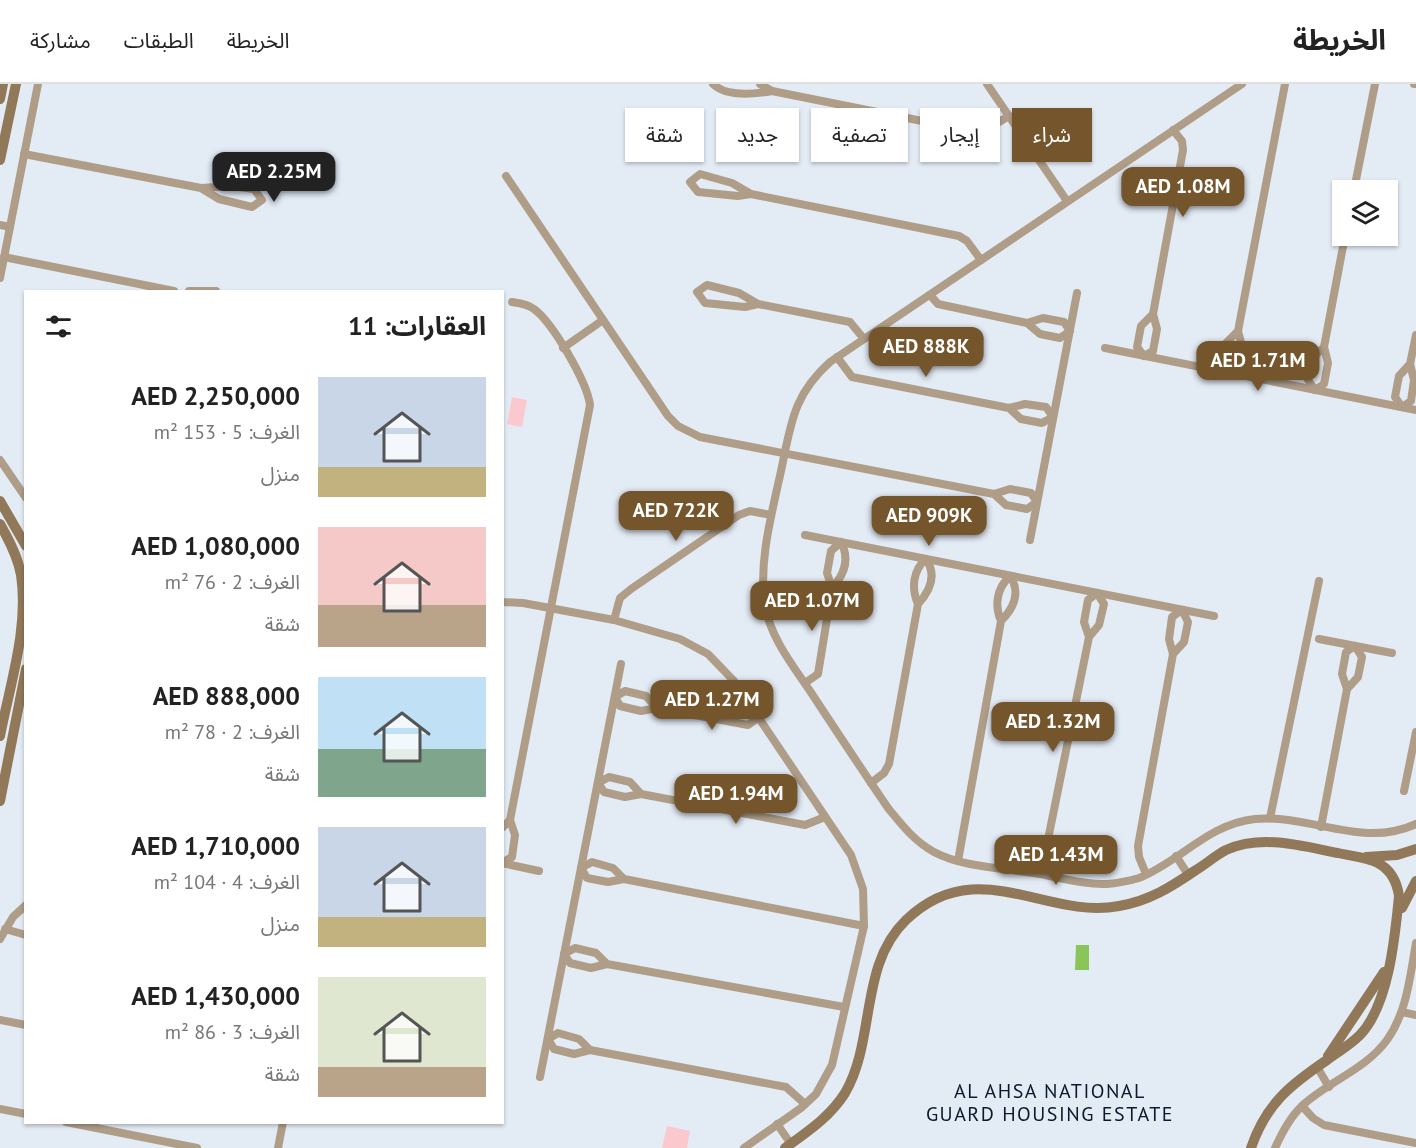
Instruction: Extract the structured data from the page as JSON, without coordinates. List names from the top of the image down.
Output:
{
  "districts": ["AL AHSA NATIONAL GUARD HOUSING ESTATE"],
  "page": {
    "header": "الخريطة",
    "nav": ["الخريطة", "الطبقات", "مشاركة"],
    "chip": [
      "شراء",
      "إيجار",
      "تصفية",
      "جديد",
      "شقة"
    ],
    "price": [
      "AED 2.25M",
      "AED 1.08M",
      "AED 888K",
      "AED 1.71M",
      "AED 722K",
      "AED 909K",
      "AED 1.07M",
      "AED 1.27M",
      "AED 1.32M",
      "AED 1.94M",
      "AED 1.43M"
    ],
    "heading": "العقارات: 11",
    "list": [
      {
        "name": "AED 2,250,000",
        "note": "الغرف: 5 · 153 m² · منزل"
      },
      {
        "name": "AED 1,080,000",
        "note": "الغرف: 2 · 76 m² · شقة"
      },
      {
        "name": "AED 888,000",
        "note": "الغرف: 2 · 78 m² · شقة"
      },
      {
        "name": "AED 1,710,000",
        "note": "الغرف: 4 · 104 m² · منزل"
      },
      {
        "name": "AED 1,430,000",
        "note": "الغرف: 3 · 86 m² · شقة"
      }
    ]
  }
}
